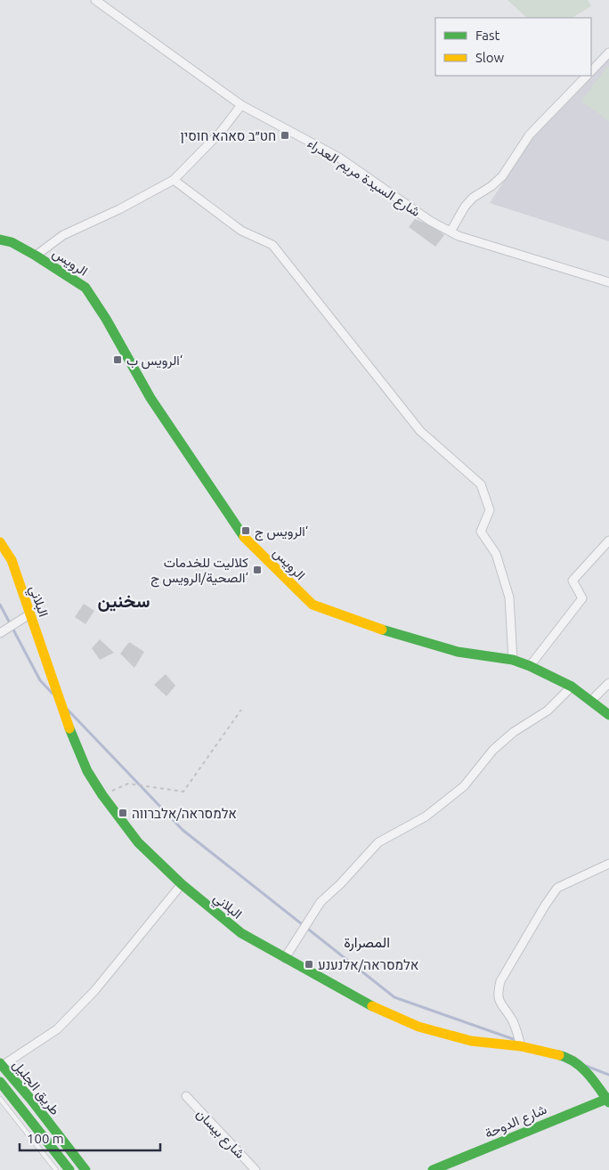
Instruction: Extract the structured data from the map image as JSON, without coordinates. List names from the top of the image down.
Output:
{
  "streets": {
    "street": [
      "شارع السيدة مريم العدراء",
      "الرويس",
      "البلاني",
      "طريق الجليل",
      "شارع الدوحة",
      "شارع بيسان"
    ]
  },
  "crossings": [
    ["البلاني", "شارع الدوحة"]
  ],
  "districts": ["سخنين", "المصرارة"],
  "places": {
    "transit": [
      "חט״ב סאהא חוסין",
      "الرويس ب‘",
      "الرويس ج‘",
      "كلاليت للخدمات الصحية/الرويس ج‘",
      "אלמסראה/אלברווה",
      "אלמסראה/אלנענע"
    ]
  },
  "legend": ["Fast", "Slow"],
  "scale_bar": "100 m"
}
